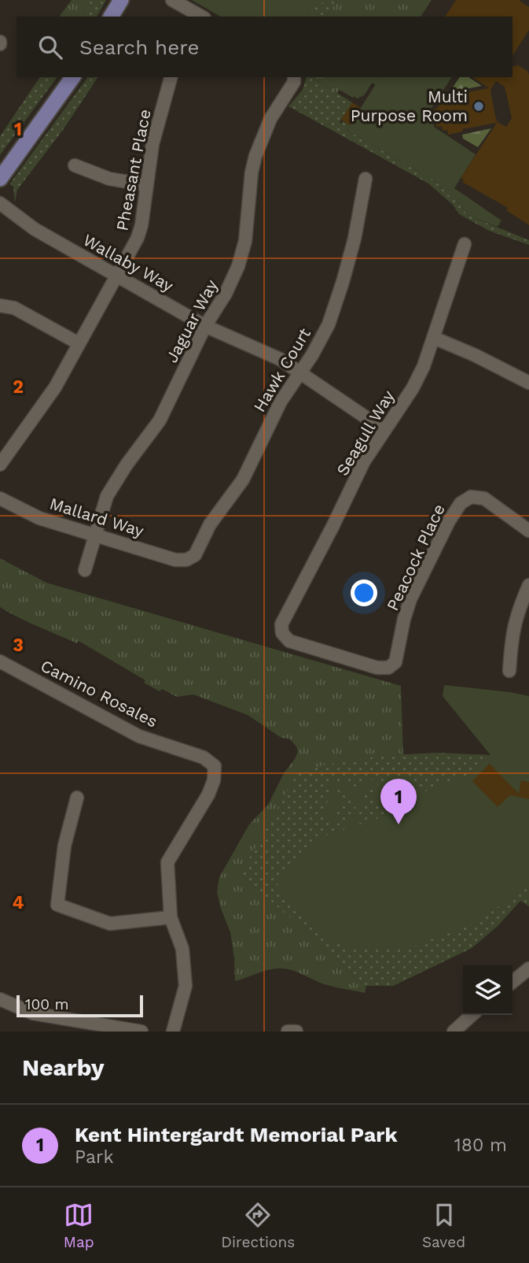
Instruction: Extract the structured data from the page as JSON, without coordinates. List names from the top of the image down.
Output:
{
  "streets": {
    "street": [
      "Pheasant Place",
      "Wallaby Way",
      "Jaguar Way",
      "Hawk Court",
      "Seagull Way",
      "Mallard Way",
      "Peacock Place",
      "Camino Rosales"
    ]
  },
  "crossings": [
    ["Pheasant Place", "Wallaby Way"],
    ["Wallaby Way", "Jaguar Way"],
    ["Wallaby Way", "Hawk Court"],
    ["Wallaby Way", "Seagull Way"],
    ["Jaguar Way", "Mallard Way"],
    ["Hawk Court", "Mallard Way"],
    ["Seagull Way", "Peacock Place"]
  ],
  "places": ["Multi Purpose Room"],
  "scale_bar": "100 m",
  "page": {
    "search": "Search here",
    "pins": "1",
    "scale": "100 m",
    "heading": "Nearby",
    "list": [
      {
        "mark": "1",
        "name": "Kent Hintergardt Memorial Park",
        "note": "Park",
        "value": "180 m"
      }
    ],
    "nav": ["Map", "Directions", "Saved"]
  },
  "grid": {
    "rows": [
      "1",
      "2",
      "3",
      "4"
    ]
  }
}
